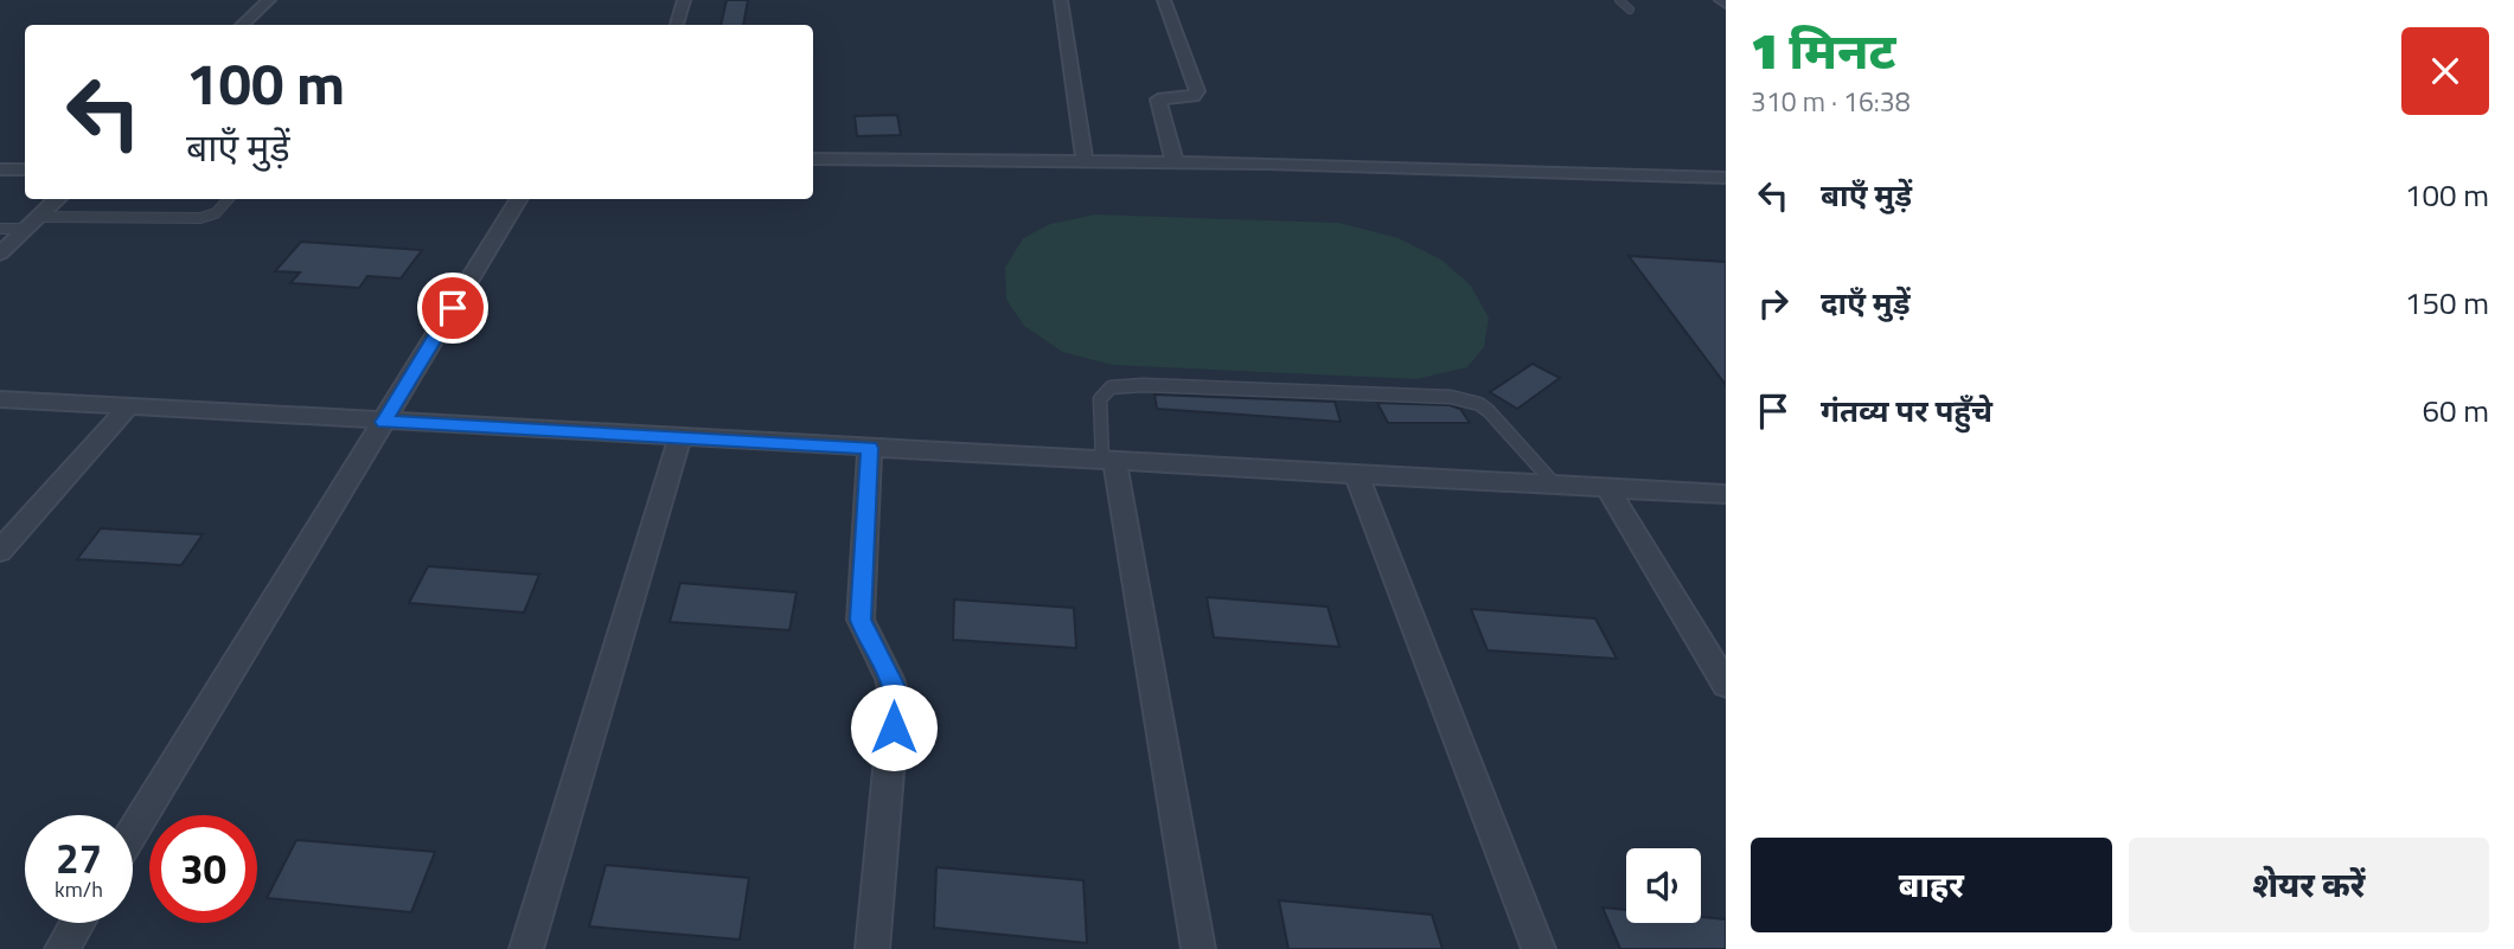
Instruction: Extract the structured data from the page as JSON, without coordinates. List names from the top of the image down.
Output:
{
  "page": {
    "heading": ["1 मिनट", "310 m · 16:38"],
    "turn": ["100 m", "बाएँ मुड़ें"],
    "list": [
      {
        "name": "बाएँ मुड़ें",
        "value": "100 m"
      },
      {
        "name": "दाएँ मुड़ें",
        "value": "150 m"
      },
      {
        "name": "गंतव्य पर पहुँचे",
        "value": "60 m"
      }
    ],
    "speed": "27 km/h",
    "limit": "30",
    "buttons": ["बाहर", "शेयर करें"]
  }
}
